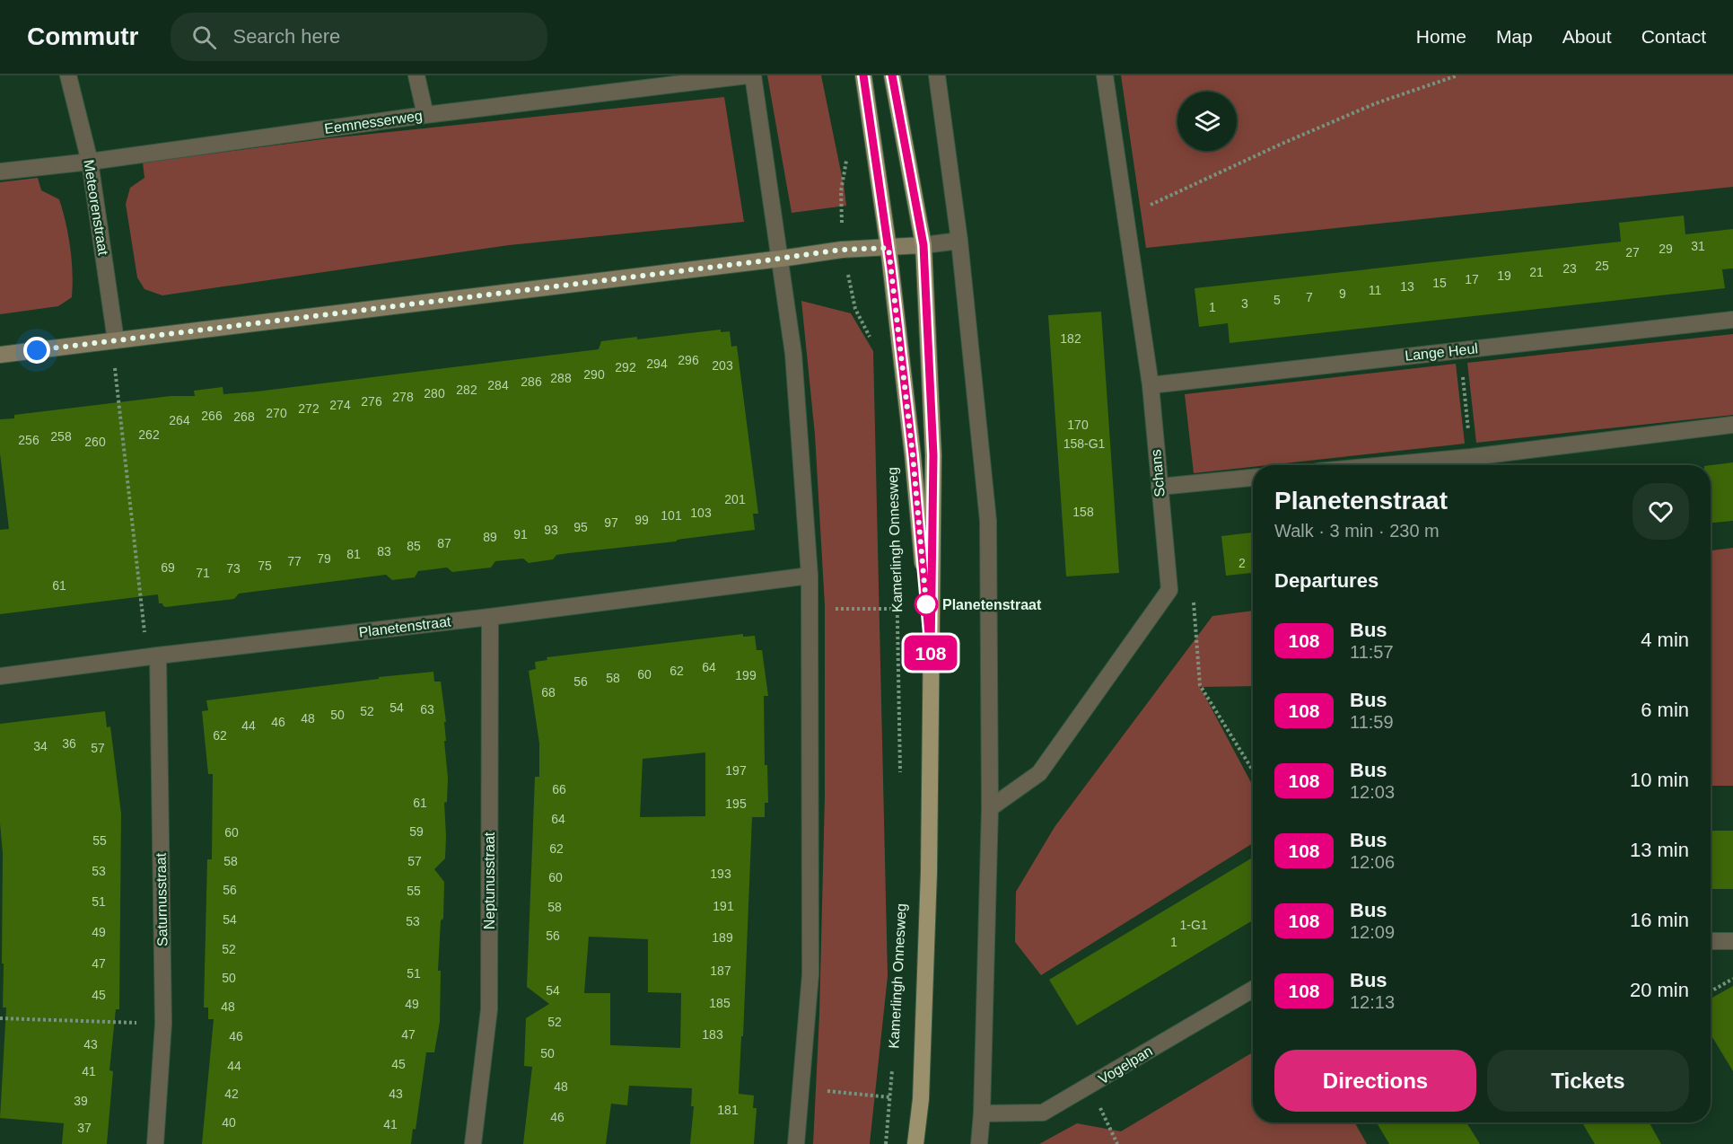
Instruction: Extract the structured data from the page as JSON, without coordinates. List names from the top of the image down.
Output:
{
  "streets": {
    "main road": ["Kamerlingh Onnesweg"],
    "street": [
      "Eemnesserweg",
      "Meteorenstraat",
      "Lange Heul",
      "Schans",
      "Planetenstraat",
      "Neptunusstraat",
      "Saturnusstraat",
      "Vogelpan"
    ]
  },
  "crossings": [
    ["Eemnesserweg", "Meteorenstraat"],
    ["Lange Heul", "Schans"],
    ["Planetenstraat", "Neptunusstraat"],
    ["Planetenstraat", "Saturnusstraat"]
  ],
  "places": ["Planetenstraat"],
  "lines": ["bus line 108"],
  "house_numbers": [
    "31",
    "29",
    "27",
    "25",
    "23",
    "21",
    "19",
    "17",
    "15",
    "13",
    "11",
    "9",
    "7",
    "5",
    "3",
    "1",
    "182",
    "296",
    "294",
    "203",
    "292",
    "290",
    "288",
    "286",
    "284",
    "282",
    "280",
    "278",
    "276",
    "274",
    "272",
    "270",
    "266",
    "268",
    "264",
    "170",
    "262",
    "258",
    "256",
    "260",
    "158-G1",
    "201",
    "158",
    "103",
    "101",
    "99",
    "97",
    "95",
    "93",
    "91",
    "89",
    "87",
    "85",
    "83",
    "81",
    "79",
    "77",
    "2",
    "75",
    "69",
    "73",
    "71",
    "61",
    "64",
    "62",
    "60",
    "199",
    "58",
    "56",
    "68",
    "54",
    "63",
    "52",
    "50",
    "48",
    "46",
    "44",
    "62",
    "36",
    "34",
    "57",
    "197",
    "66",
    "61",
    "195",
    "64",
    "59",
    "60",
    "55",
    "62",
    "58",
    "57",
    "53",
    "193",
    "60",
    "56",
    "55",
    "51",
    "191",
    "58",
    "54",
    "53",
    "1-G1",
    "49",
    "56",
    "189",
    "1",
    "52",
    "47",
    "187",
    "51",
    "50",
    "54",
    "45",
    "185",
    "49",
    "48",
    "52",
    "47",
    "183",
    "46",
    "43",
    "50",
    "45",
    "44",
    "41",
    "48",
    "42",
    "43",
    "39",
    "181",
    "46",
    "40",
    "41",
    "37"
  ],
  "page": {
    "header": "Commutr",
    "search": "Search here",
    "nav": [
      "Home",
      "Map",
      "About",
      "Contact"
    ],
    "on_map": "108",
    "heading": [
      ["Planetenstraat", "Walk · 3 min · 230 m"],
      "Departures"
    ],
    "list": [
      {
        "mark": "108",
        "name": "Bus",
        "note": "11:57",
        "value": "4 min"
      },
      {
        "mark": "108",
        "name": "Bus",
        "note": "11:59",
        "value": "6 min"
      },
      {
        "mark": "108",
        "name": "Bus",
        "note": "12:03",
        "value": "10 min"
      },
      {
        "mark": "108",
        "name": "Bus",
        "note": "12:06",
        "value": "13 min"
      },
      {
        "mark": "108",
        "name": "Bus",
        "note": "12:09",
        "value": "16 min"
      },
      {
        "mark": "108",
        "name": "Bus",
        "note": "12:13",
        "value": "20 min"
      }
    ],
    "buttons": ["Directions", "Tickets"]
  }
}
